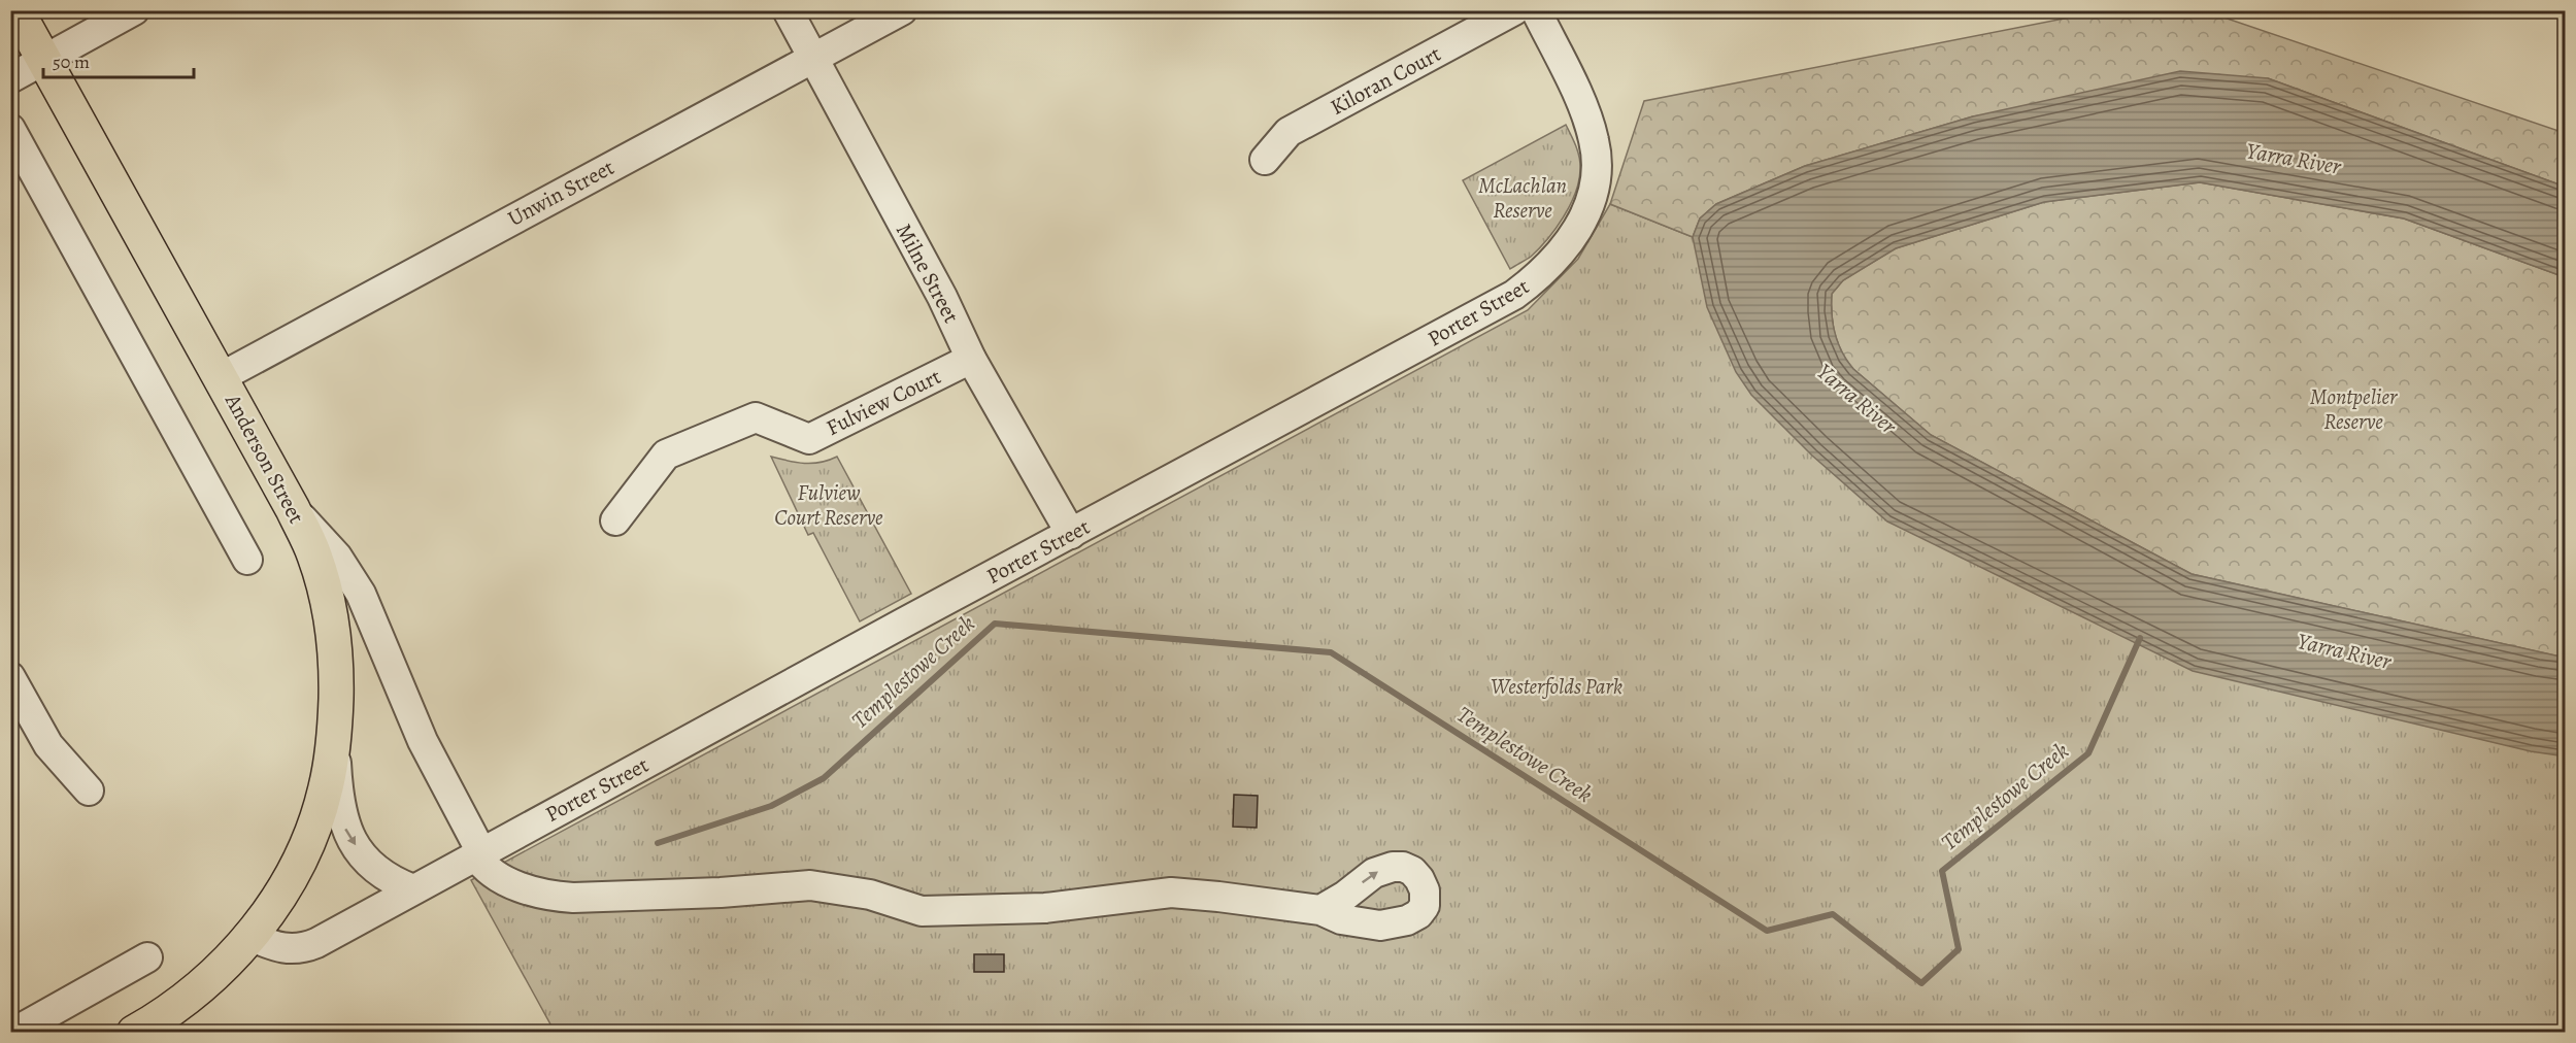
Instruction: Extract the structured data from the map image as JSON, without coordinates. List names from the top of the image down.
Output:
{
  "streets": {
    "main road": ["Anderson Street"],
    "street": [
      "Kiloran Court",
      "Unwin Street",
      "Milne Street",
      "Porter Street",
      "Fulview Court"
    ]
  },
  "crossings": [
    ["Unwin Street", "Milne Street"],
    ["Unwin Street", "Anderson Street"],
    ["Milne Street", "Porter Street"],
    ["Milne Street", "Fulview Court"],
    ["Porter Street", "Anderson Street"]
  ],
  "water": ["Yarra River", "Templestowe Creek"],
  "parks": [
    "McLachlan Reserve",
    "Montpelier Reserve",
    "Fulview Court Reserve",
    "Westerfolds Park"
  ],
  "scale_bar": "50 m"
}
